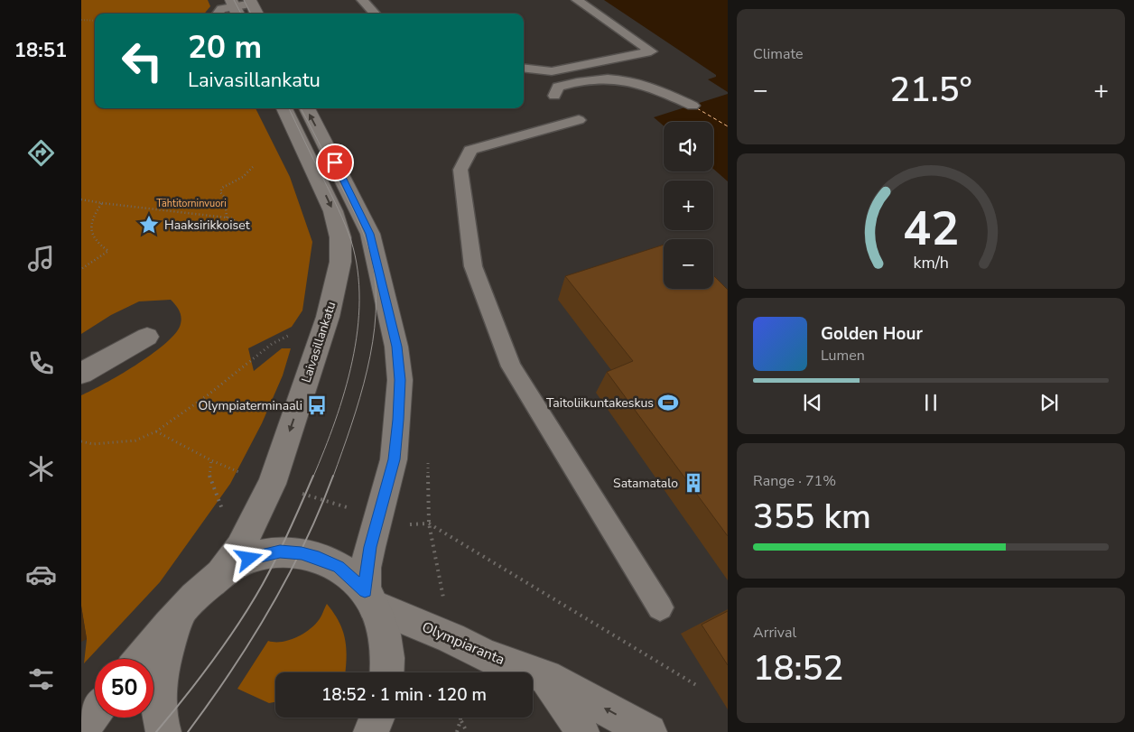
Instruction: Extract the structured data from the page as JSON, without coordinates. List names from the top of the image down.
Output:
{
  "streets": {
    "main road": ["Laivasillankatu", "Olympiaranta"]
  },
  "crossings": [
    ["Laivasillankatu", "Olympiaranta"]
  ],
  "one_way": ["Olympiaranta"],
  "parks": ["Tähtitorninvuori"],
  "places": {
    "place": ["Haaksirikkoiset"],
    "sports": ["Taitoliikuntakeskus"],
    "bus stop": ["Olympiaterminaali"],
    "building": ["Satamatalo"]
  },
  "page": {
    "tabs": "18:51",
    "tile": [
      "Climate",
      ["Range · 71%", "355 km"],
      ["Arrival", "18:52"]
    ],
    "turn": ["20 m", "Laivasillankatu"],
    "heat": ["−", "21.5°", "+"],
    "map_buttons": ["+", "−"],
    "song": ["Golden Hour", "Lumen"],
    "limit": "50",
    "trip": "18:52 · 1 min · 120 m",
    "gauge": ["42", "km/h"]
  }
}
